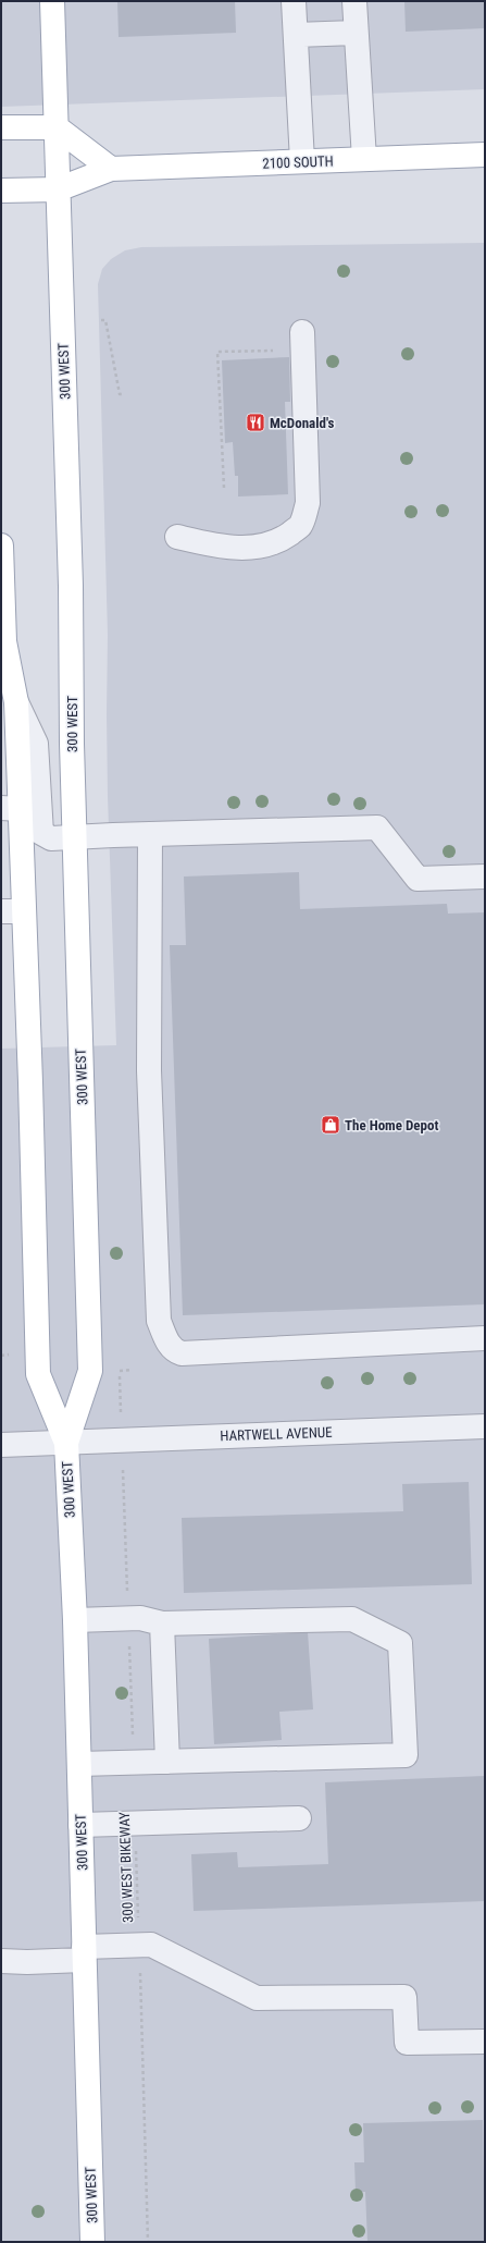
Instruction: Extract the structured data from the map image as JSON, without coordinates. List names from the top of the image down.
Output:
{
  "streets": {
    "main road": ["2100 SOUTH", "300 WEST"],
    "street": ["HARTWELL AVENUE"],
    "path": ["300 WEST BIKEWAY"]
  },
  "crossings": [
    ["2100 SOUTH", "300 WEST"],
    ["300 WEST", "HARTWELL AVENUE"]
  ],
  "places": {
    "restaurant": ["McDonald's"],
    "shop": ["The Home Depot"]
  }
}
